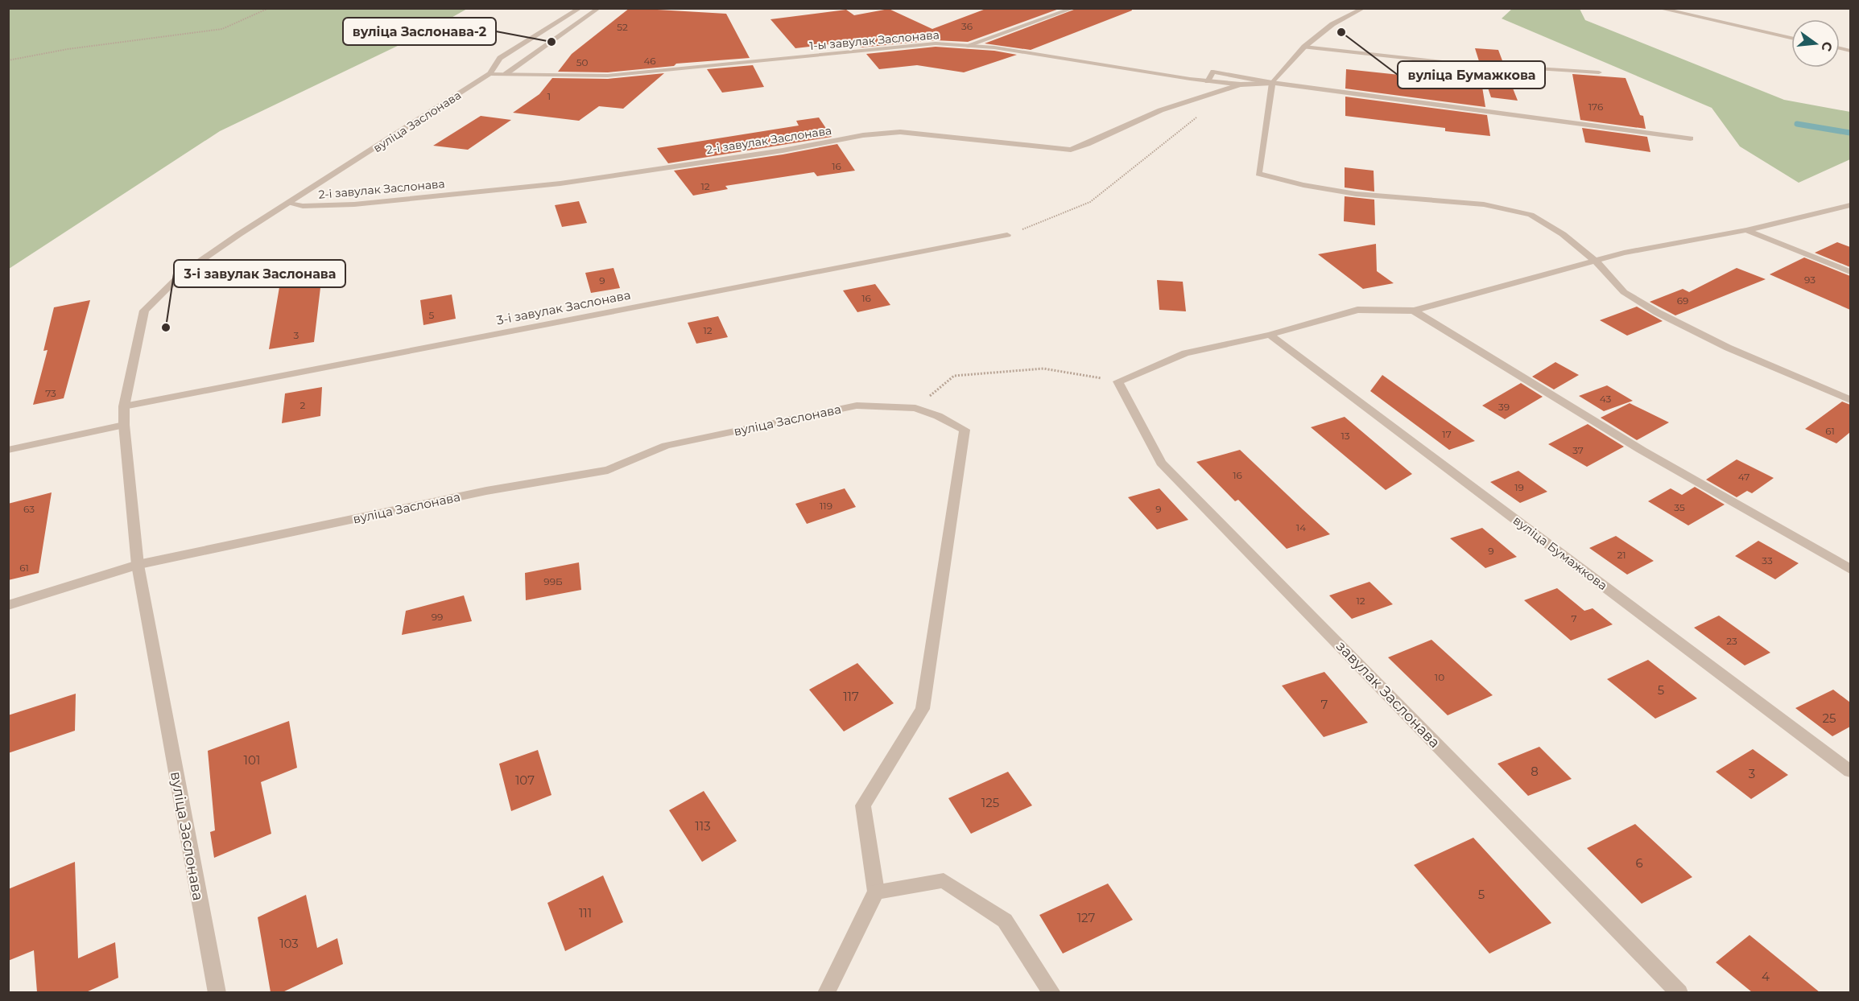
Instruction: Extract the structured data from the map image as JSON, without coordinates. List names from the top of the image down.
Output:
{
  "streets": {
    "street": [
      "1-ы завулак Заслонава",
      "вуліца Заслонава",
      "2-і завулак Заслонава",
      "3-і завулак Заслонава",
      "вуліца Бумажкова",
      "завулак Заслонава"
    ]
  },
  "crossings": [
    ["1-ы завулак Заслонава", "2-і завулак Заслонава"],
    ["вуліца Заслонава", "2-і завулак Заслонава"],
    ["вуліца Заслонава", "3-і завулак Заслонава"]
  ],
  "places": ["вуліца Бумажкова", "вуліца Заслонава-2", "3-і завулак Заслонава"],
  "house_numbers": [
    "36",
    "52",
    "46",
    "50",
    "1",
    "176",
    "16",
    "12",
    "93",
    "9",
    "16",
    "69",
    "5",
    "12",
    "3",
    "73",
    "43",
    "2",
    "39",
    "61",
    "17",
    "13",
    "37",
    "16",
    "47",
    "19",
    "119",
    "35",
    "63",
    "9",
    "14",
    "9",
    "21",
    "33",
    "61",
    "99Б",
    "12",
    "99",
    "7",
    "23",
    "10",
    "5",
    "117",
    "7",
    "25",
    "101",
    "8",
    "3",
    "107",
    "125",
    "113",
    "6",
    "5",
    "111",
    "127",
    "103",
    "4"
  ],
  "north": "right"
}
